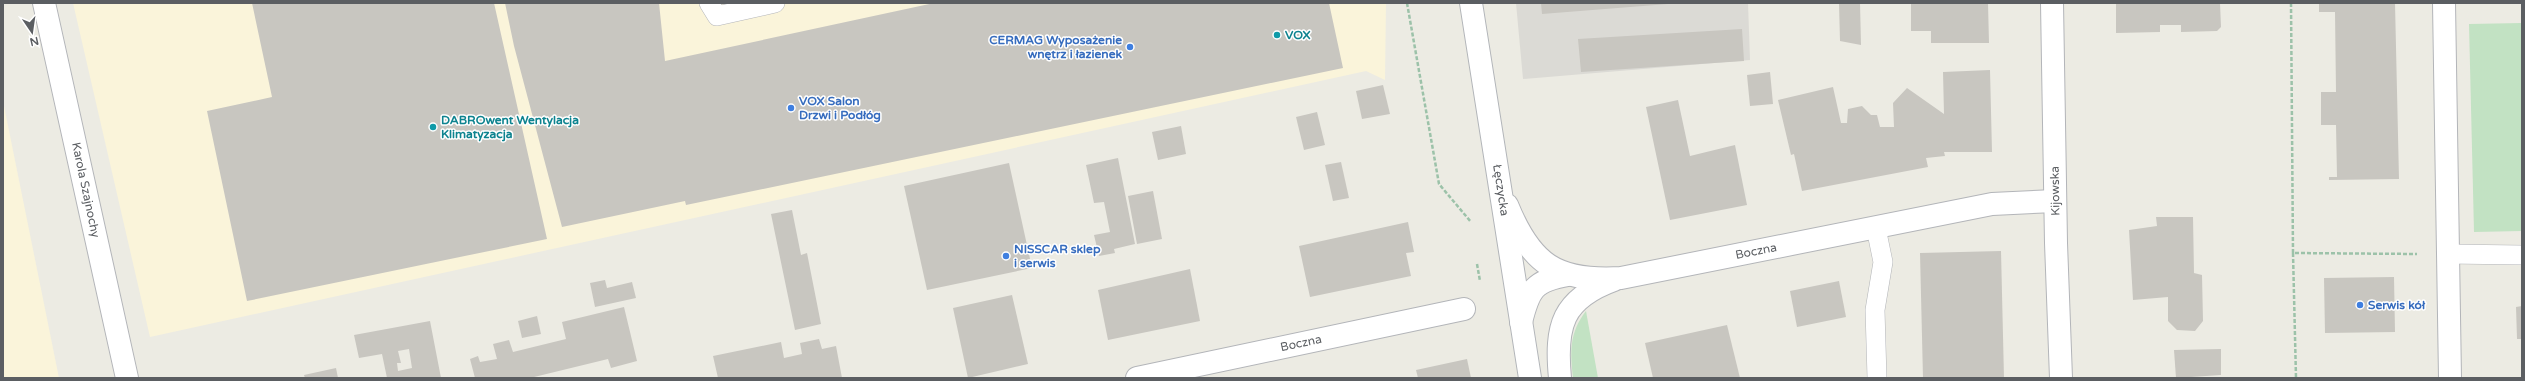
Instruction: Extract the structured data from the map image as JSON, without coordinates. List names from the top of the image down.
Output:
{
  "streets": {
    "street": [
      "Karola Szajnochy",
      "Łęczycka",
      "Kijowska",
      "Boczna"
    ]
  },
  "crossings": [
    ["Łęczycka", "Boczna"],
    ["Kijowska", "Boczna"]
  ],
  "places": [
    "VOX",
    "CERMAG Wyposażenie wnętrz i łazienek",
    "VOX Salon Drzwi i Podłóg",
    "DABROwent Wentylacja Klimatyzacja",
    "NISSCAR sklep i serwis",
    "Serwis kół"
  ],
  "north": "bottom"
}
